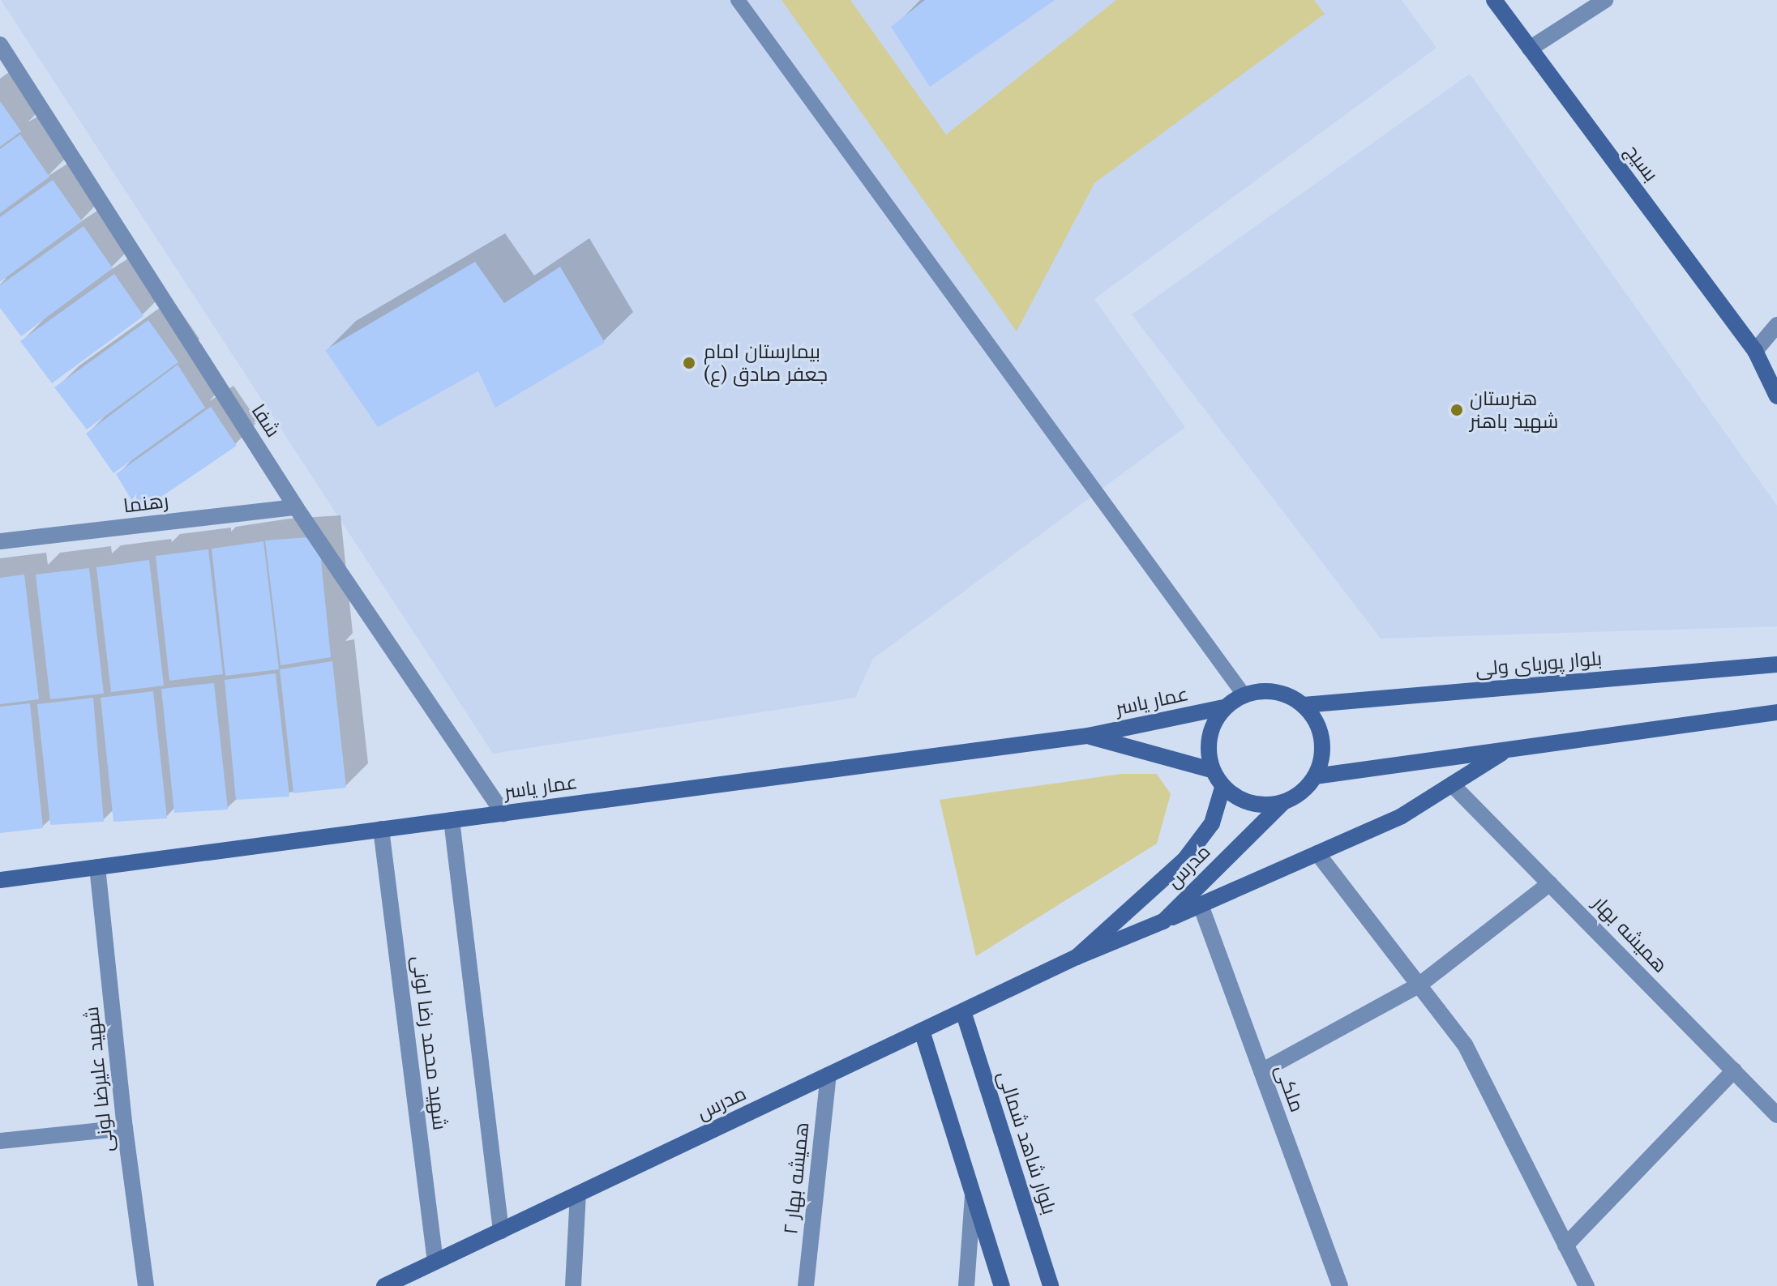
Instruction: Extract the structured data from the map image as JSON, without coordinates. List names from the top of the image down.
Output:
{
  "streets": {
    "street": [
      "بسیج",
      "شفا",
      "رهنما",
      "بلوار پوریای ولی",
      "عمار یاسر",
      "مدرس",
      "همیشه بهار",
      "شهید محمد رضا لونی",
      "شهید علیرضا لونی",
      "ملکی",
      "بلوار شاهد شمالی",
      "همیشه بهار ۲"
    ]
  },
  "crossings": [
    ["شفا", "رهنما"],
    ["شفا", "عمار یاسر"],
    ["بلوار پوریای ولی", "عمار یاسر"],
    ["بلوار پوریای ولی", "مدرس"],
    ["عمار یاسر", "مدرس"],
    ["عمار یاسر", "شهید محمد رضا لونی"],
    ["عمار یاسر", "شهید علیرضا لونی"],
    ["مدرس", "شهید محمد رضا لونی"],
    ["مدرس", "بلوار شاهد شمالی"],
    ["مدرس", "همیشه بهار ۲"]
  ],
  "places": ["بیمارستان امام جعفر صادق (ع)", "هنرستان شهید باهنر"]
}
